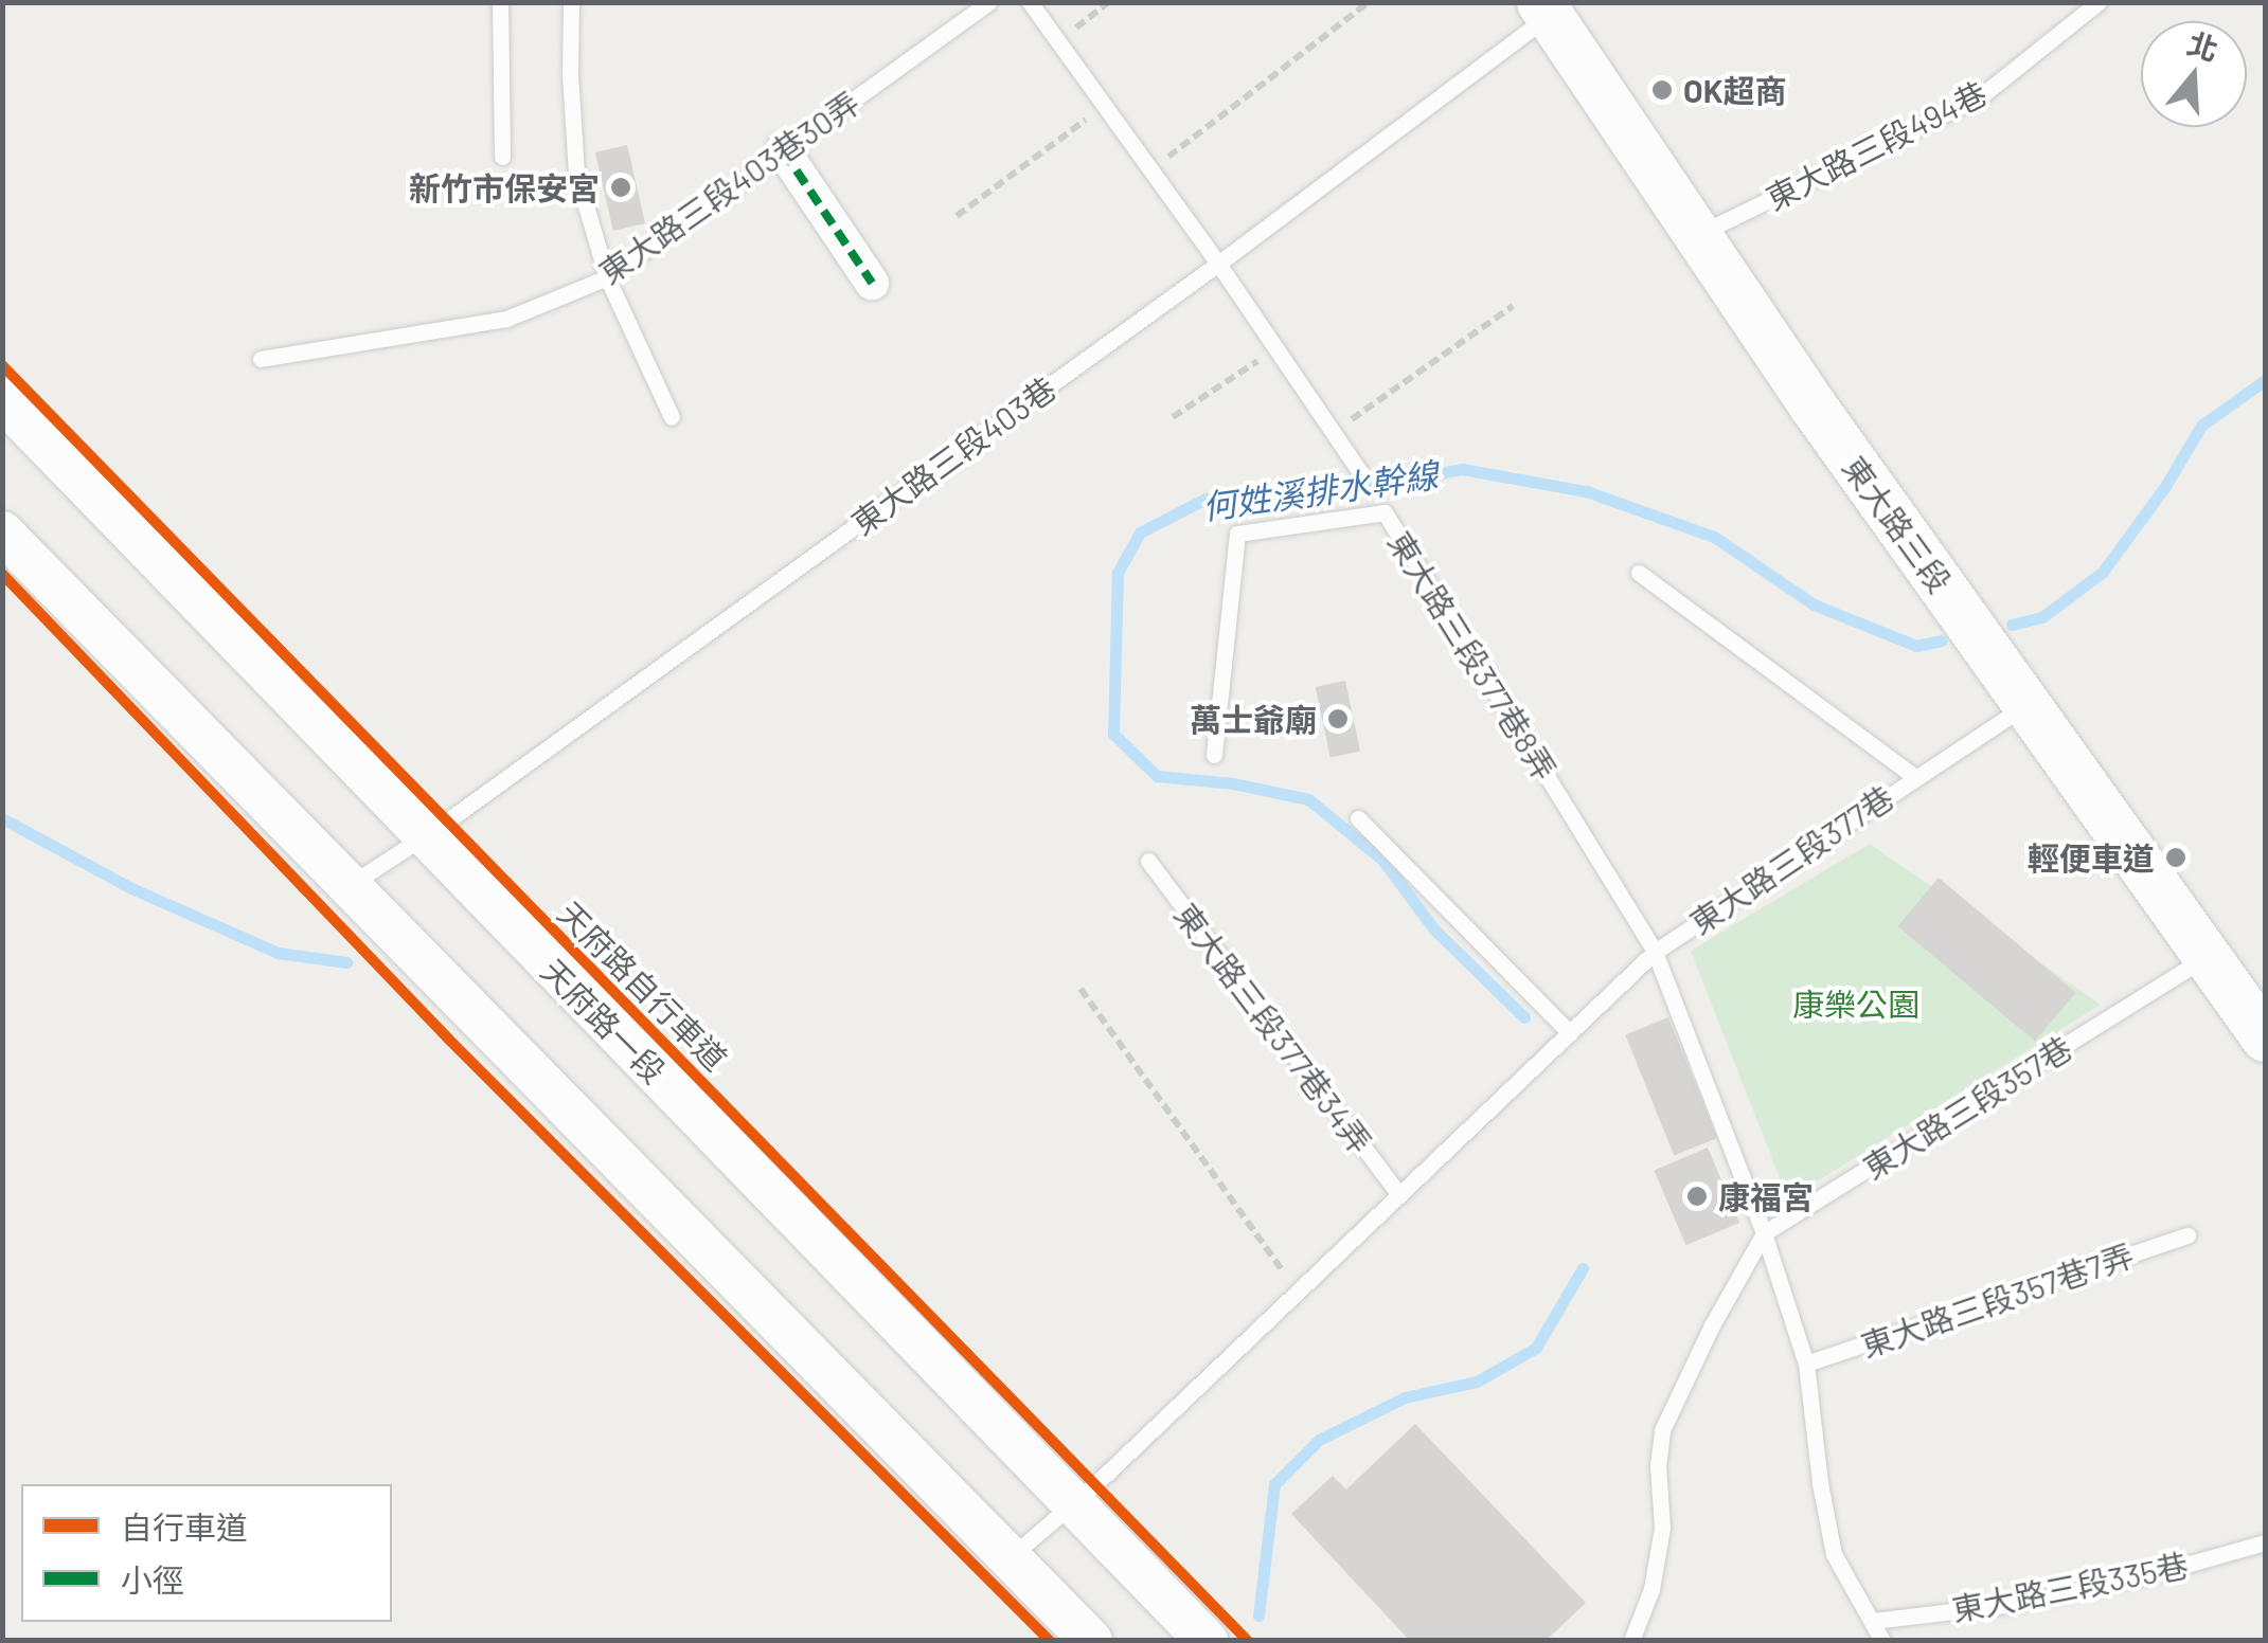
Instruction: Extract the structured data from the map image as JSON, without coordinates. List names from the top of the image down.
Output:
{
  "streets": {
    "main road": ["東大路三段"],
    "street": ["天府路一段"],
    "lane": [
      "東大路三段494巷",
      "東大路三段403巷30弄",
      "東大路三段403巷",
      "東大路三段377巷8弄",
      "東大路三段377巷",
      "東大路三段377巷34弄",
      "東大路三段357巷",
      "東大路三段357巷7弄",
      "東大路三段335巷"
    ],
    "cycle path": ["天府路自行車道"]
  },
  "crossings": [
    ["東大路三段494巷", "東大路三段"],
    ["東大路三段403巷", "東大路三段"],
    ["東大路三段403巷", "天府路一段"],
    ["東大路三段", "東大路三段377巷"],
    ["東大路三段", "東大路三段357巷"],
    ["東大路三段377巷8弄", "東大路三段377巷"],
    ["東大路三段377巷", "天府路一段"],
    ["東大路三段377巷", "東大路三段377巷34弄"]
  ],
  "water": ["何姓溪排水幹線"],
  "parks": ["康樂公園"],
  "places": [
    "OK超商",
    "新竹市保安宮",
    "萬士爺廟",
    "輕便車道",
    "康福宮"
  ],
  "legend": ["自行車道", "小徑"],
  "north": "top"
}
